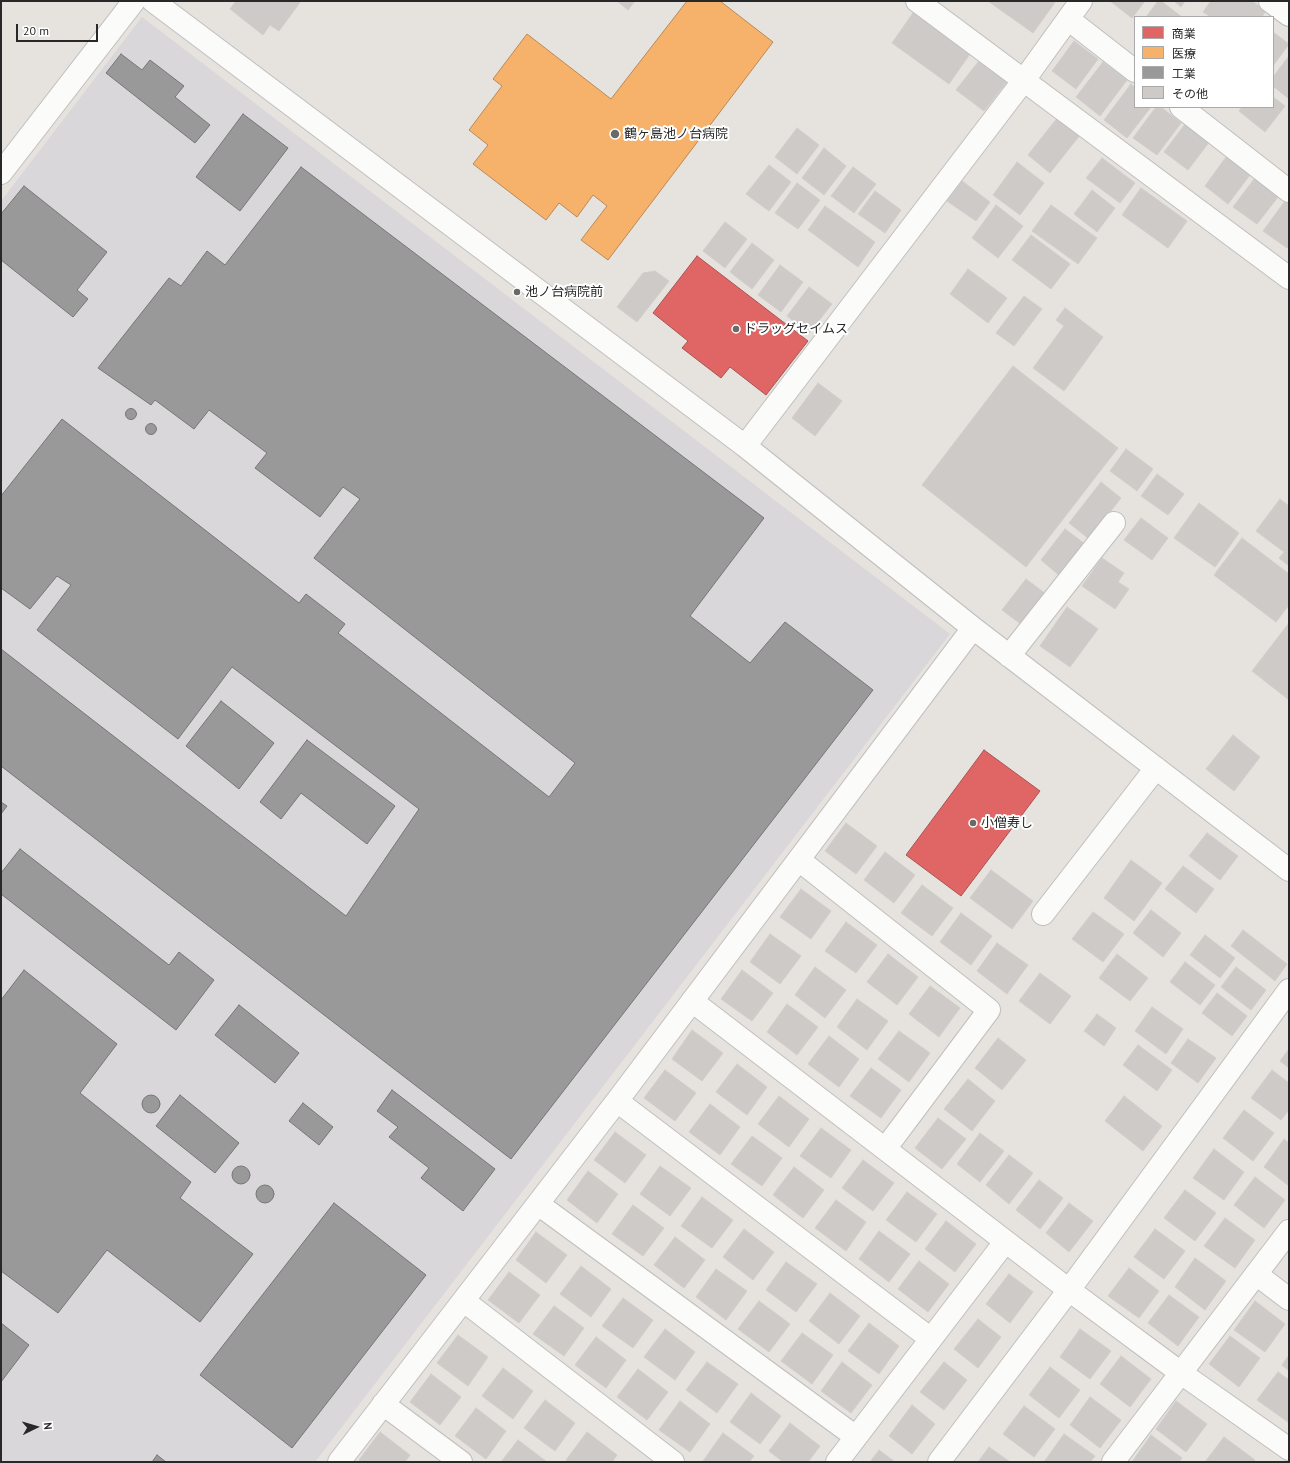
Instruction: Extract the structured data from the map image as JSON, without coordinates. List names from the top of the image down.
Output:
{
  "places": [
    "鶴ヶ島池ノ台病院",
    "池ノ台病院前",
    "ドラッグセイムス",
    "小僧寿し"
  ],
  "legend": [
    "商業",
    "医療",
    "工業",
    "その他"
  ],
  "scale_bar": "20 m",
  "north": "right"
}
